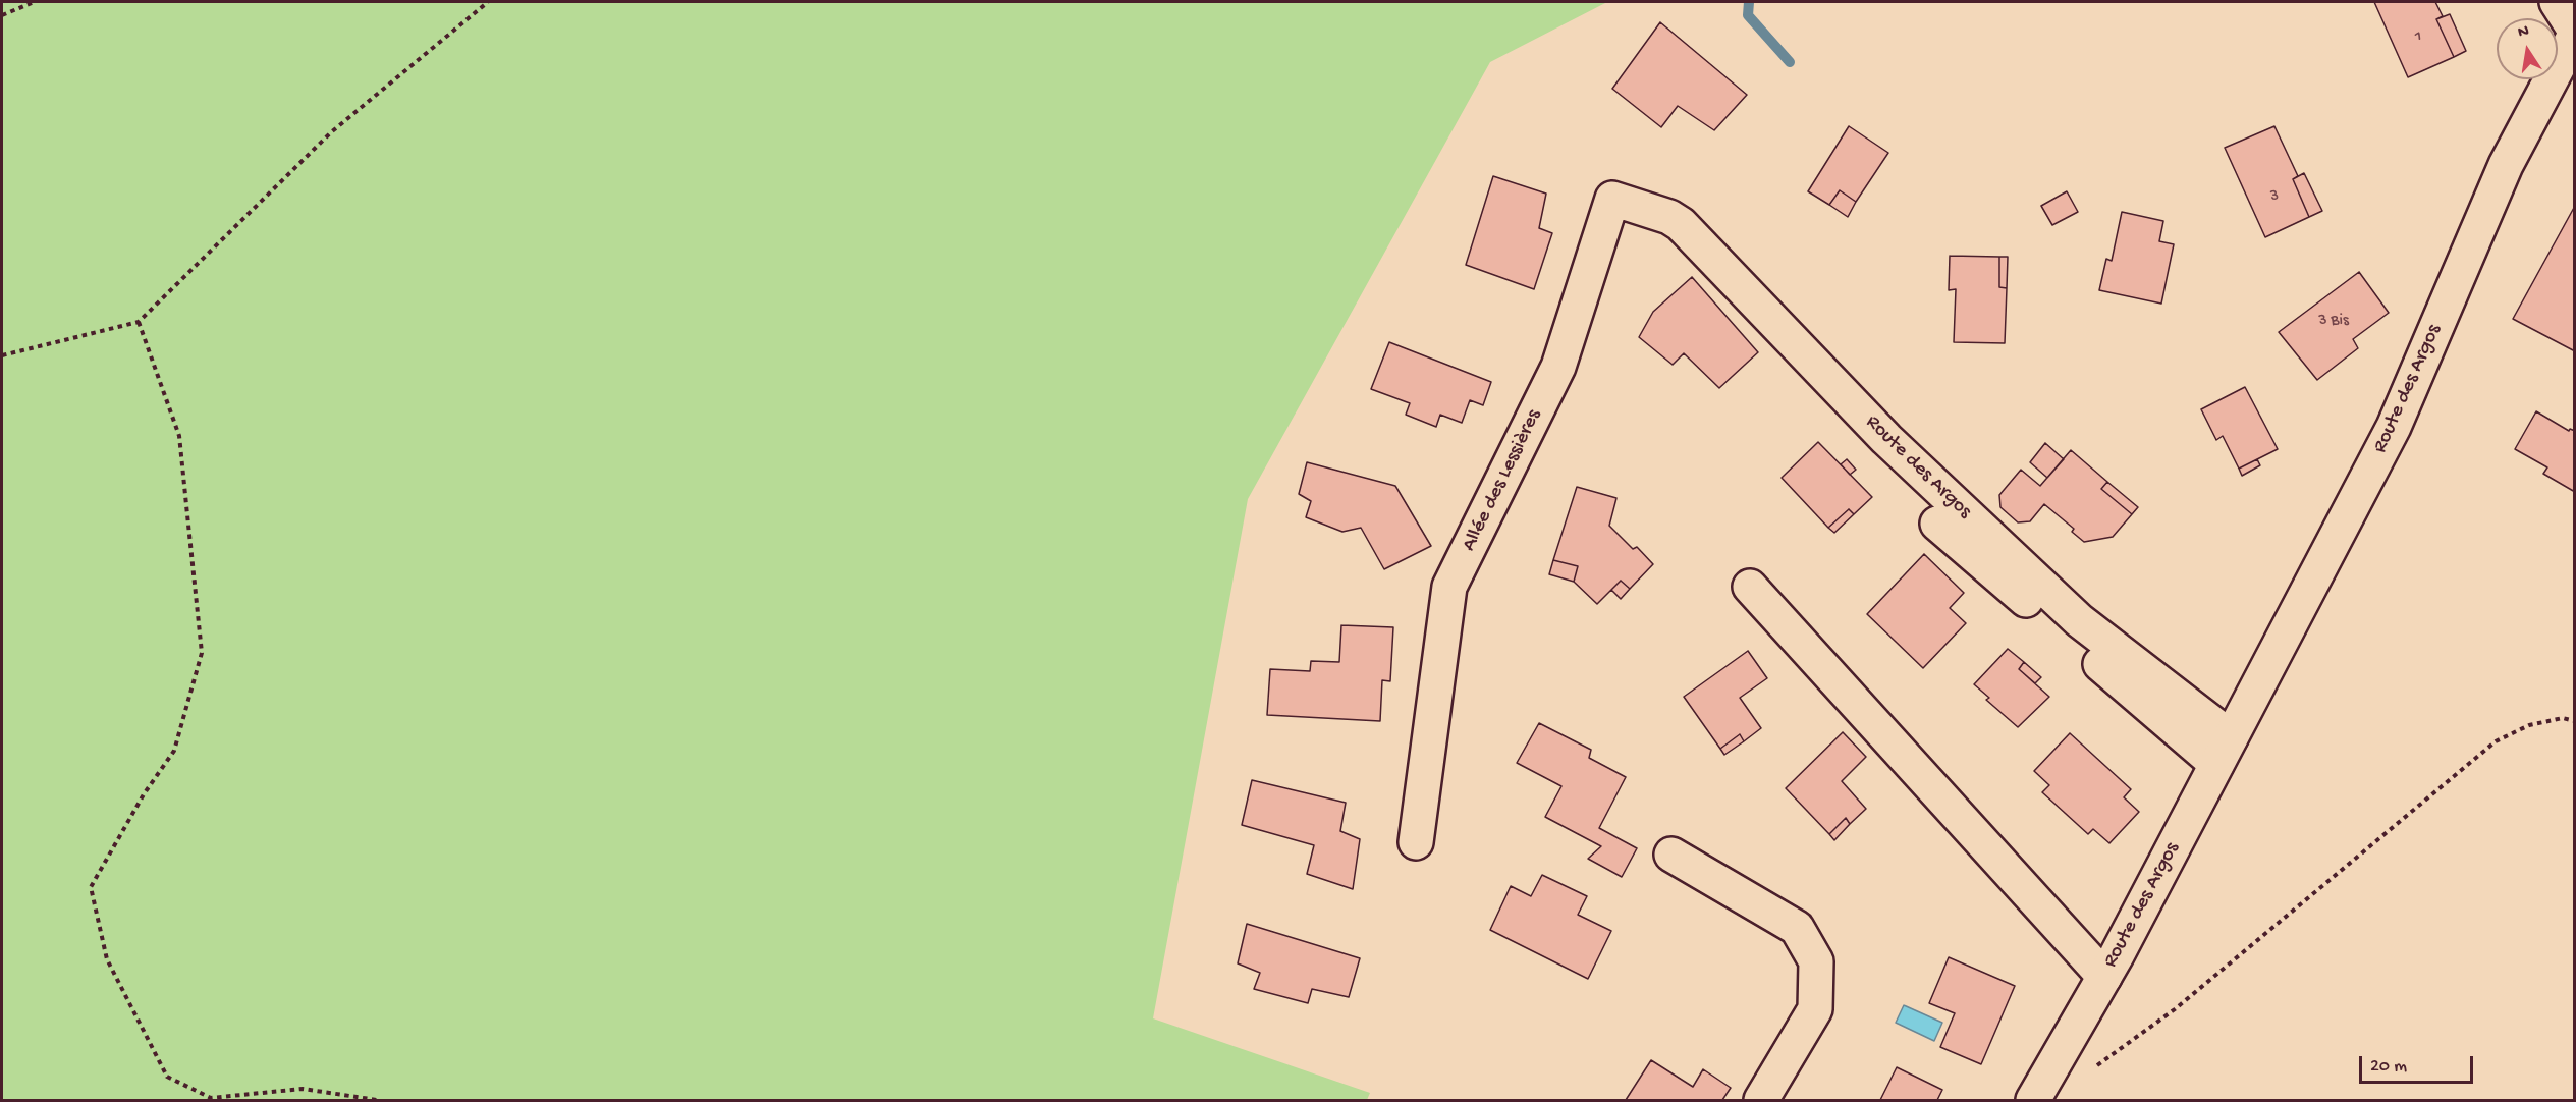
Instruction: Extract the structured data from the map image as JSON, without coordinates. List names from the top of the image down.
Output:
{
  "streets": {
    "street": ["Route des Argos", "Allée des Lessières"]
  },
  "crossings": [
    ["Route des Argos", "Allée des Lessières"]
  ],
  "house_numbers": ["1", "3", "3 Bis"],
  "scale_bar": "20 m",
  "north": "top"
}
